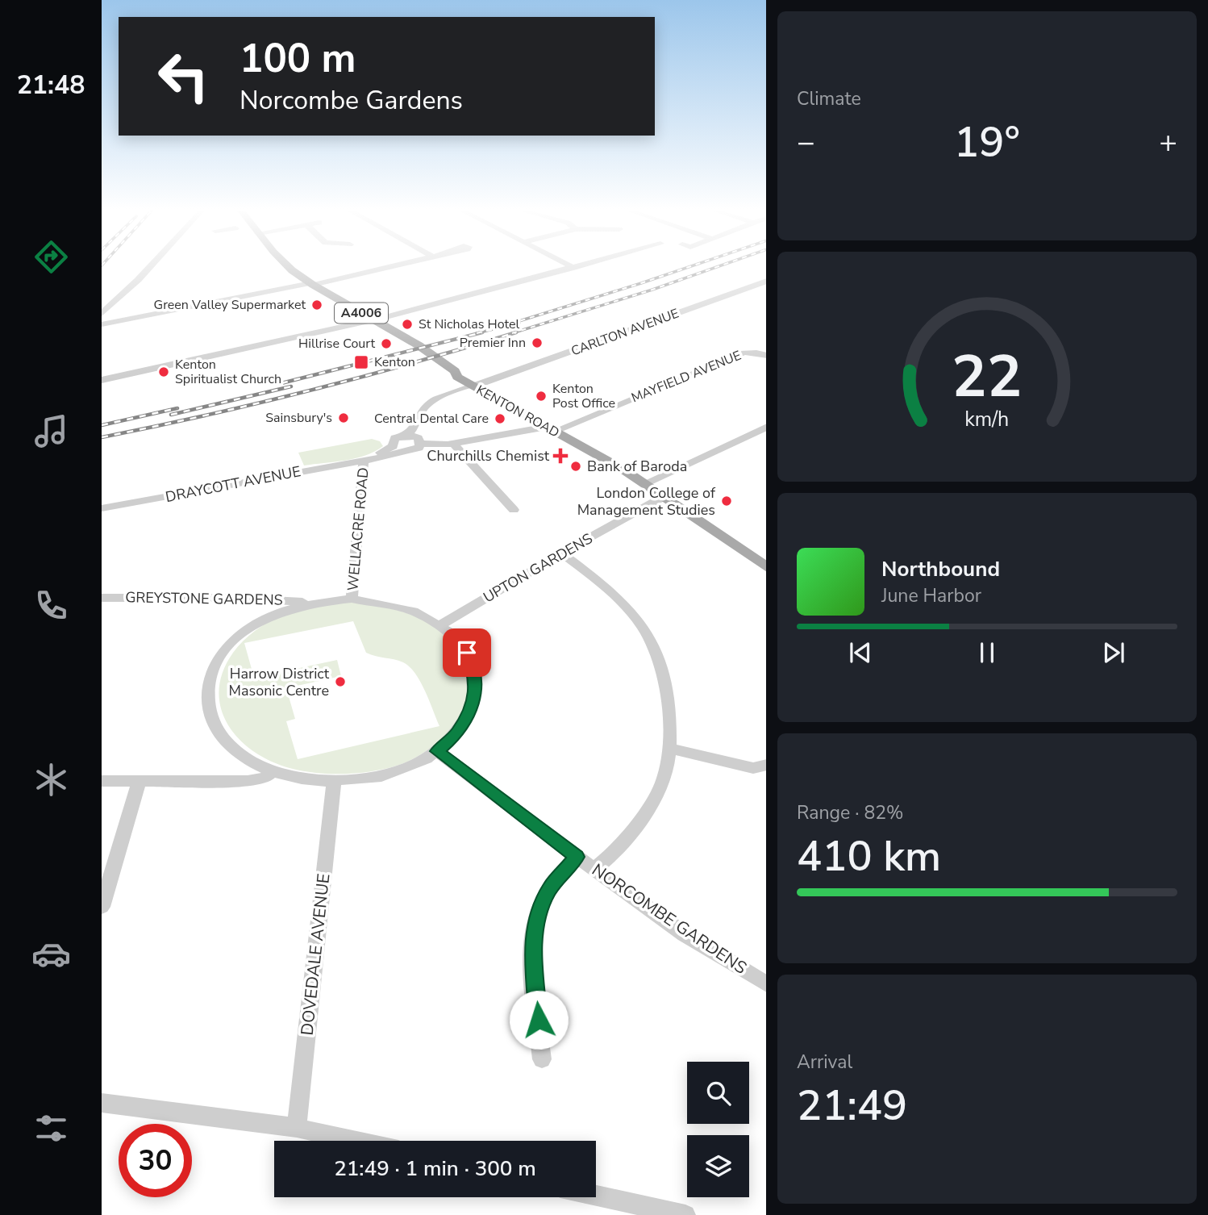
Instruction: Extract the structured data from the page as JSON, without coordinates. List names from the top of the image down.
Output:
{
  "streets": {
    "main road": ["A4006", "KENTON ROAD"],
    "street": [
      "CARLTON AVENUE",
      "MAYFIELD AVENUE",
      "DRAYCOTT AVENUE",
      "WELLACRE ROAD",
      "UPTON GARDENS",
      "GREYSTONE GARDENS",
      "NORCOMBE GARDENS",
      "DOVEDALE AVENUE"
    ]
  },
  "crossings": [
    ["CARLTON AVENUE", "KENTON ROAD"],
    ["MAYFIELD AVENUE", "KENTON ROAD"],
    ["KENTON ROAD", "DRAYCOTT AVENUE"],
    ["KENTON ROAD", "UPTON GARDENS"],
    ["DRAYCOTT AVENUE", "WELLACRE ROAD"]
  ],
  "places": {
    "other": [
      "Green Valley Supermarket",
      "St Nicholas Hotel",
      "Premier Inn",
      "Hillrise Court",
      "Kenton Spiritualist Church",
      "Kenton Post Office",
      "Sainsbury's",
      "Central Dental Care",
      "Bank of Baroda",
      "London College of Management Studies",
      "Harrow District Masonic Centre"
    ],
    "transit": ["Kenton"],
    "health": ["Churchills Chemist"]
  },
  "page": {
    "tabs": "21:48",
    "tile": [
      "Climate",
      ["Range · 82%", "410 km"],
      ["Arrival", "21:49"]
    ],
    "turn": ["100 m", "Norcombe Gardens"],
    "heat": ["−", "19°", "+"],
    "song": ["Northbound", "June Harbor"],
    "limit": "30",
    "trip": "21:49 · 1 min · 300 m",
    "gauge": ["22", "km/h"]
  }
}
